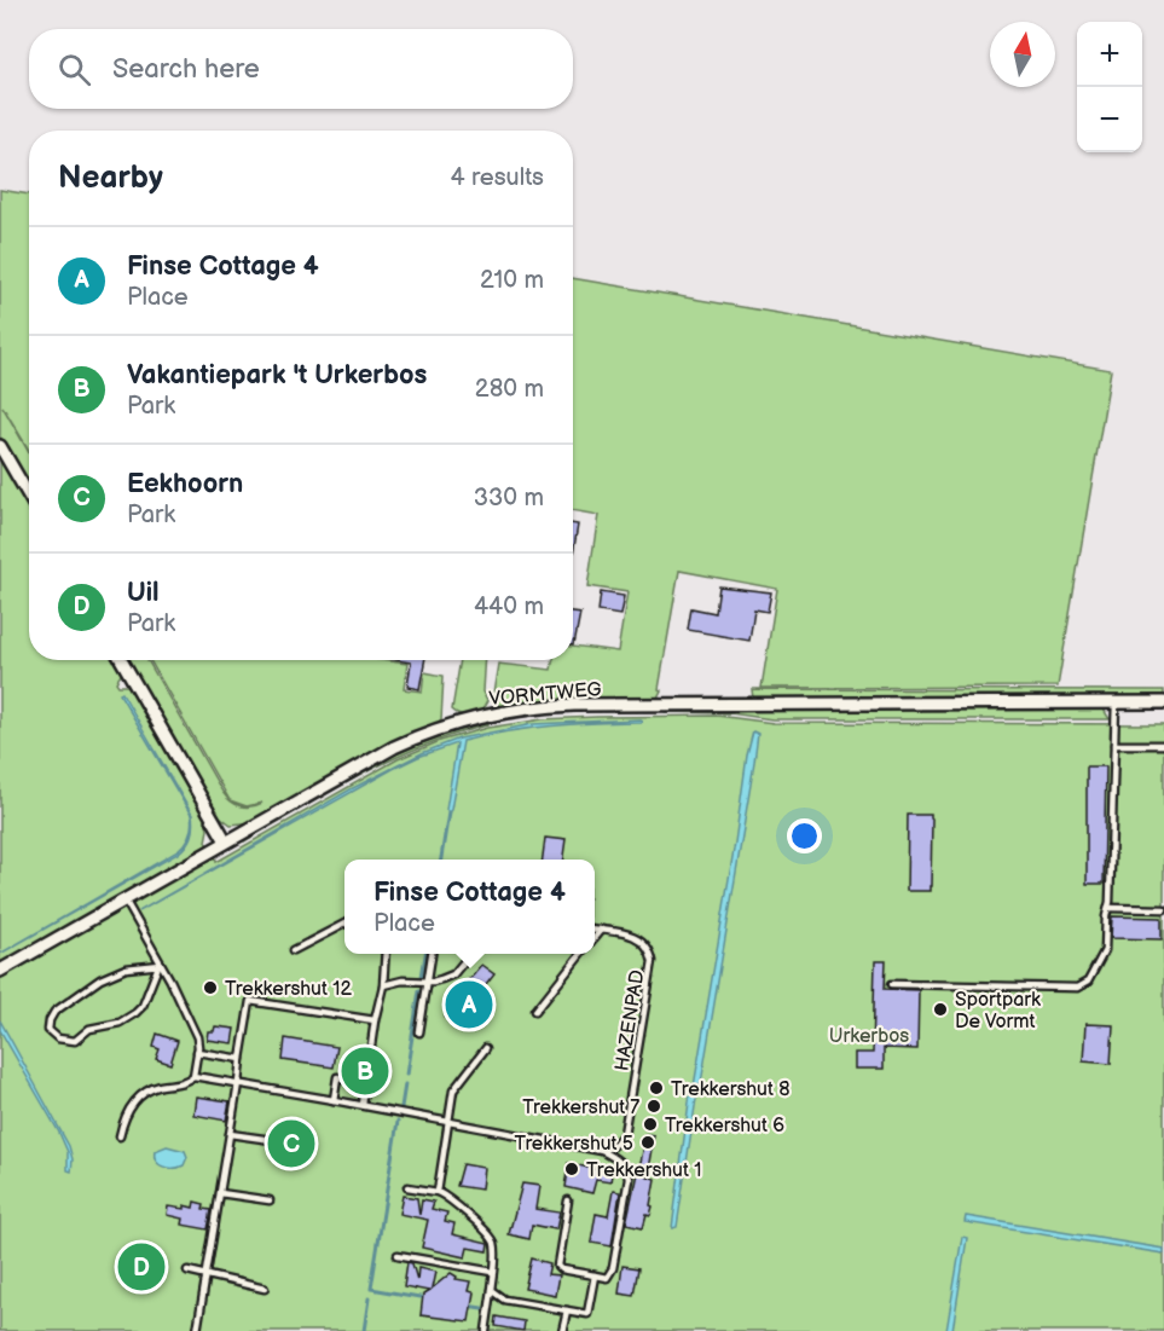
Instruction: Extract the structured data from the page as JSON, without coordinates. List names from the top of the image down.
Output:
{
  "streets": {
    "street": ["VORMTWEG"],
    "lane": ["HAZENPAD"]
  },
  "parks": ["Urkerbos"],
  "places": [
    "Trekkershut 12",
    "Sportpark De Vormt",
    "Trekkershut 8",
    "Trekkershut 7",
    "Trekkershut 6",
    "Trekkershut 5",
    "Trekkershut 1"
  ],
  "north": "top",
  "page": {
    "map_buttons": ["+", "−"],
    "search": "Search here",
    "heading": ["Nearby", "4 results"],
    "list": [
      {
        "mark": "A",
        "name": "Finse Cottage 4",
        "note": "Place",
        "value": "210 m"
      },
      {
        "mark": "B",
        "name": "Vakantiepark 't Urkerbos",
        "note": "Park",
        "value": "280 m"
      },
      {
        "mark": "C",
        "name": "Eekhoorn",
        "note": "Park",
        "value": "330 m"
      },
      {
        "mark": "D",
        "name": "Uil",
        "note": "Park",
        "value": "440 m"
      }
    ],
    "popup": ["Finse Cottage 4", "Place"],
    "pins": [
      "A",
      "B",
      "C",
      "D"
    ]
  }
}
